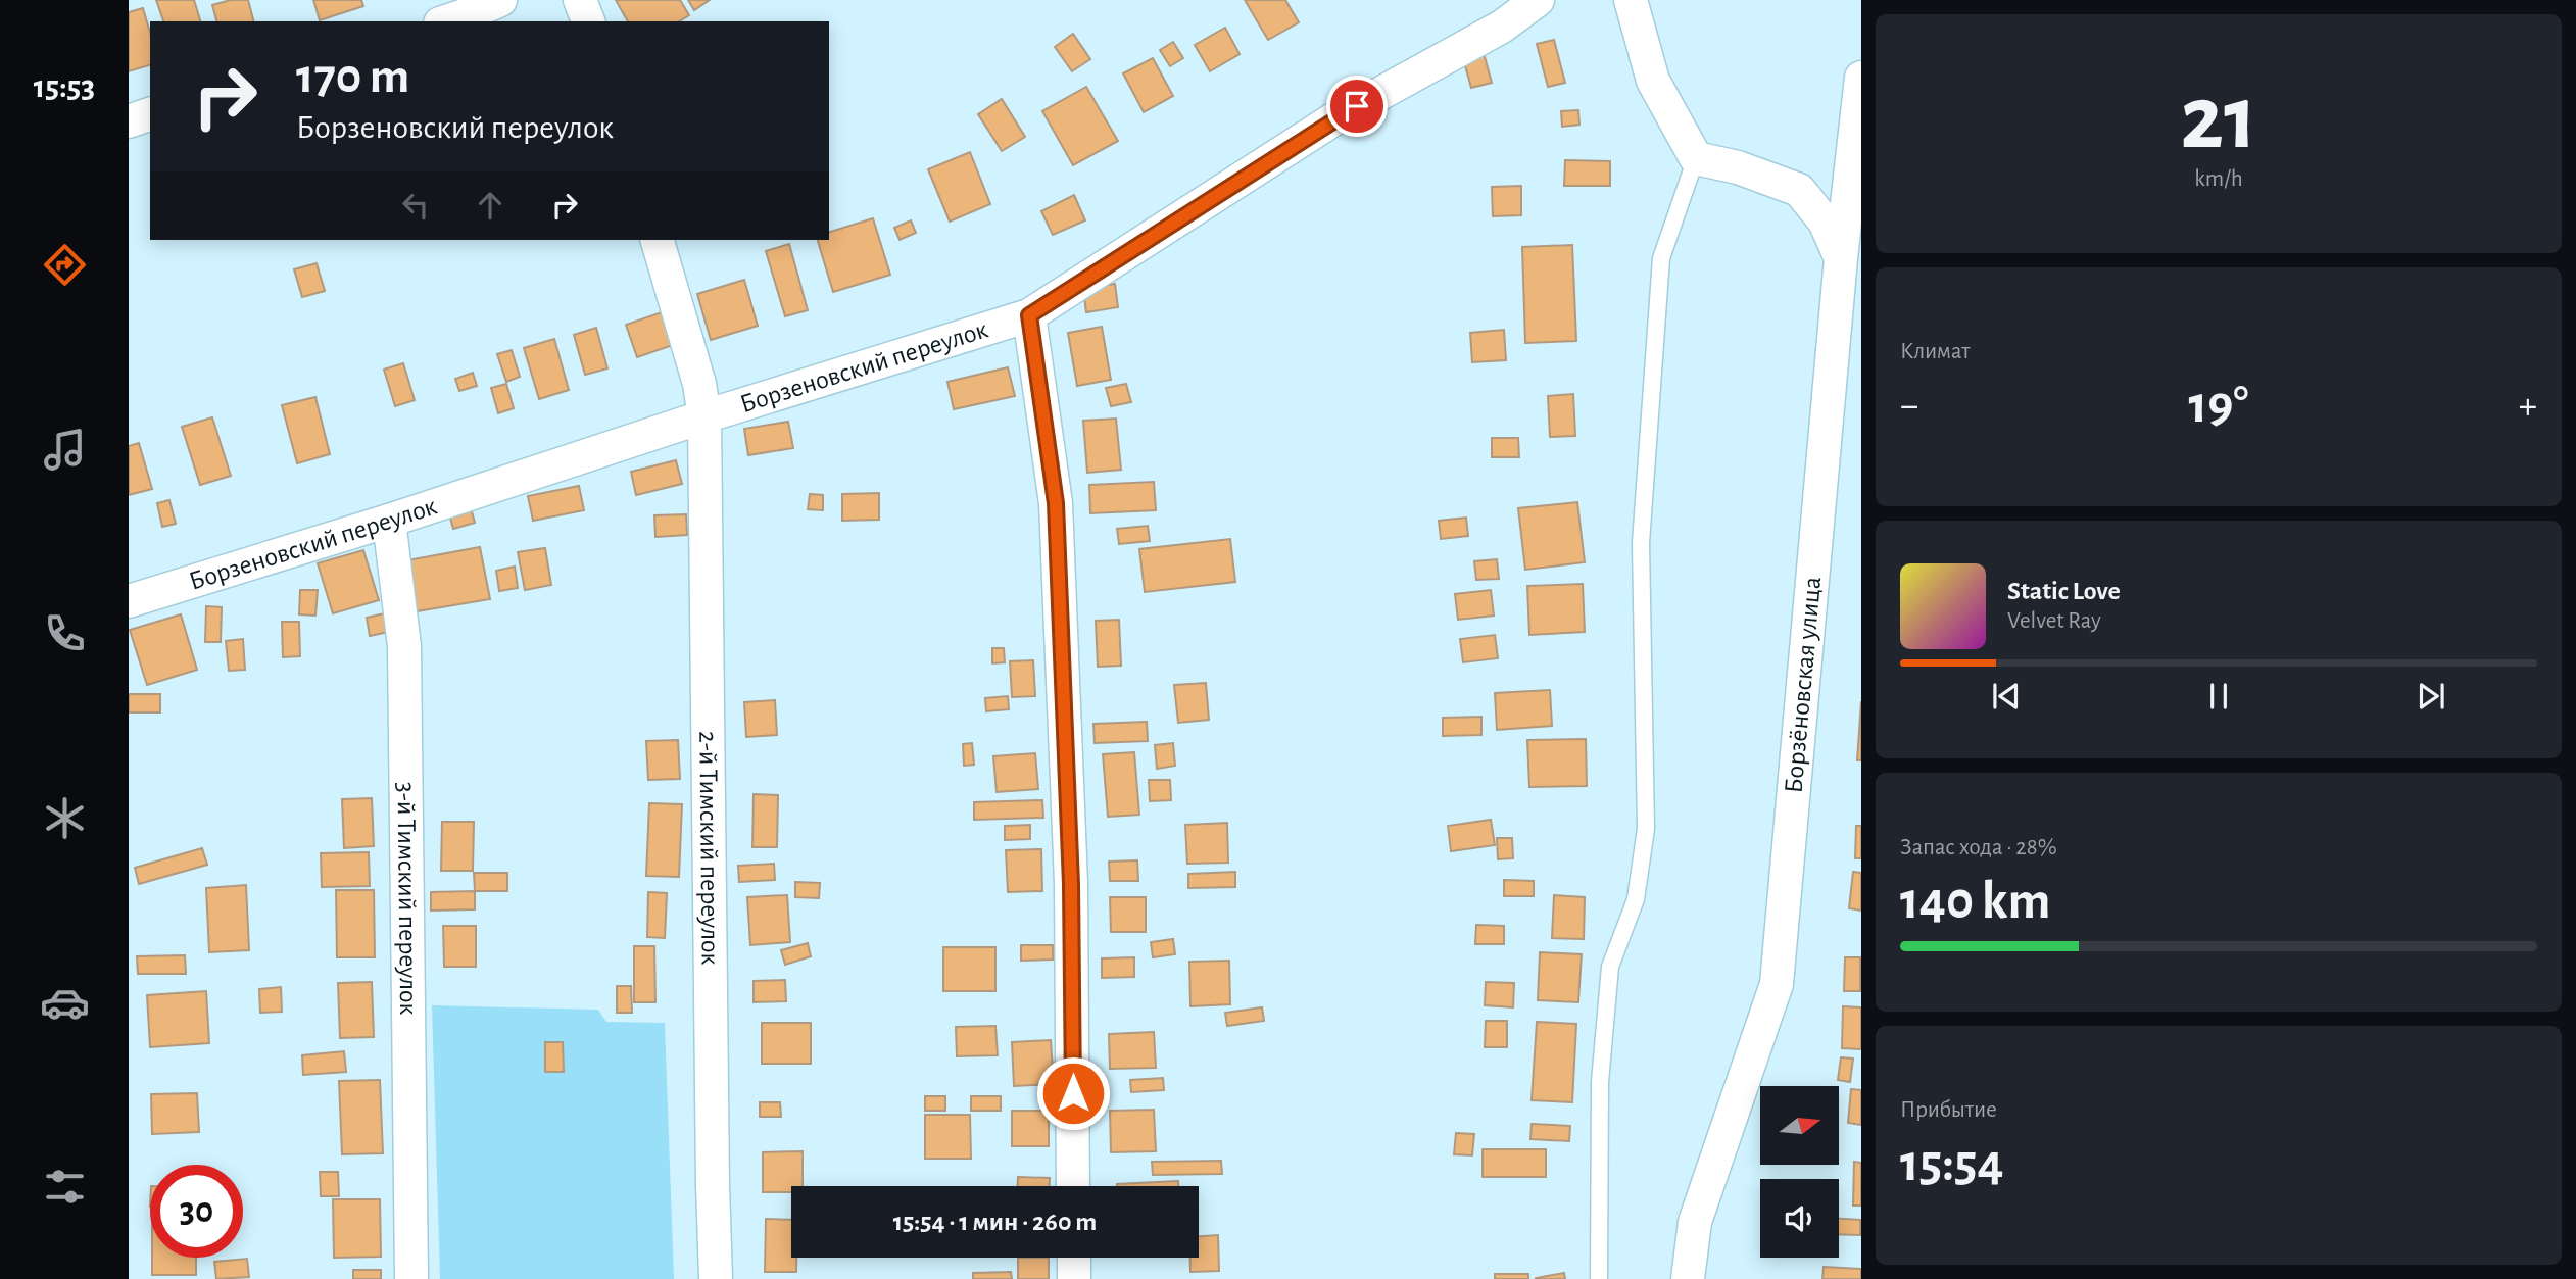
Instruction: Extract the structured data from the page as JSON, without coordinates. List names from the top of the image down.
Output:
{
  "streets": {
    "street": [
      "Борзеновский переулок",
      "Борзёновская улица",
      "2-й Тимский переулок",
      "3-й Тимский переулок"
    ]
  },
  "crossings": [
    ["Борзеновский переулок", "2-й Тимский переулок"],
    ["Борзеновский переулок", "3-й Тимский переулок"]
  ],
  "north": "right",
  "page": {
    "tabs": "15:53",
    "tile": [
      ["21", "km/h"],
      "Климат",
      ["Запас хода · 28%", "140 km"],
      ["Прибытие", "15:54"]
    ],
    "turn": ["170 m", "Борзеновский переулок"],
    "heat": ["−", "19°", "+"],
    "song": ["Static Love", "Velvet Ray"],
    "limit": "30",
    "trip": "15:54 · 1 мин · 260 m"
  }
}
